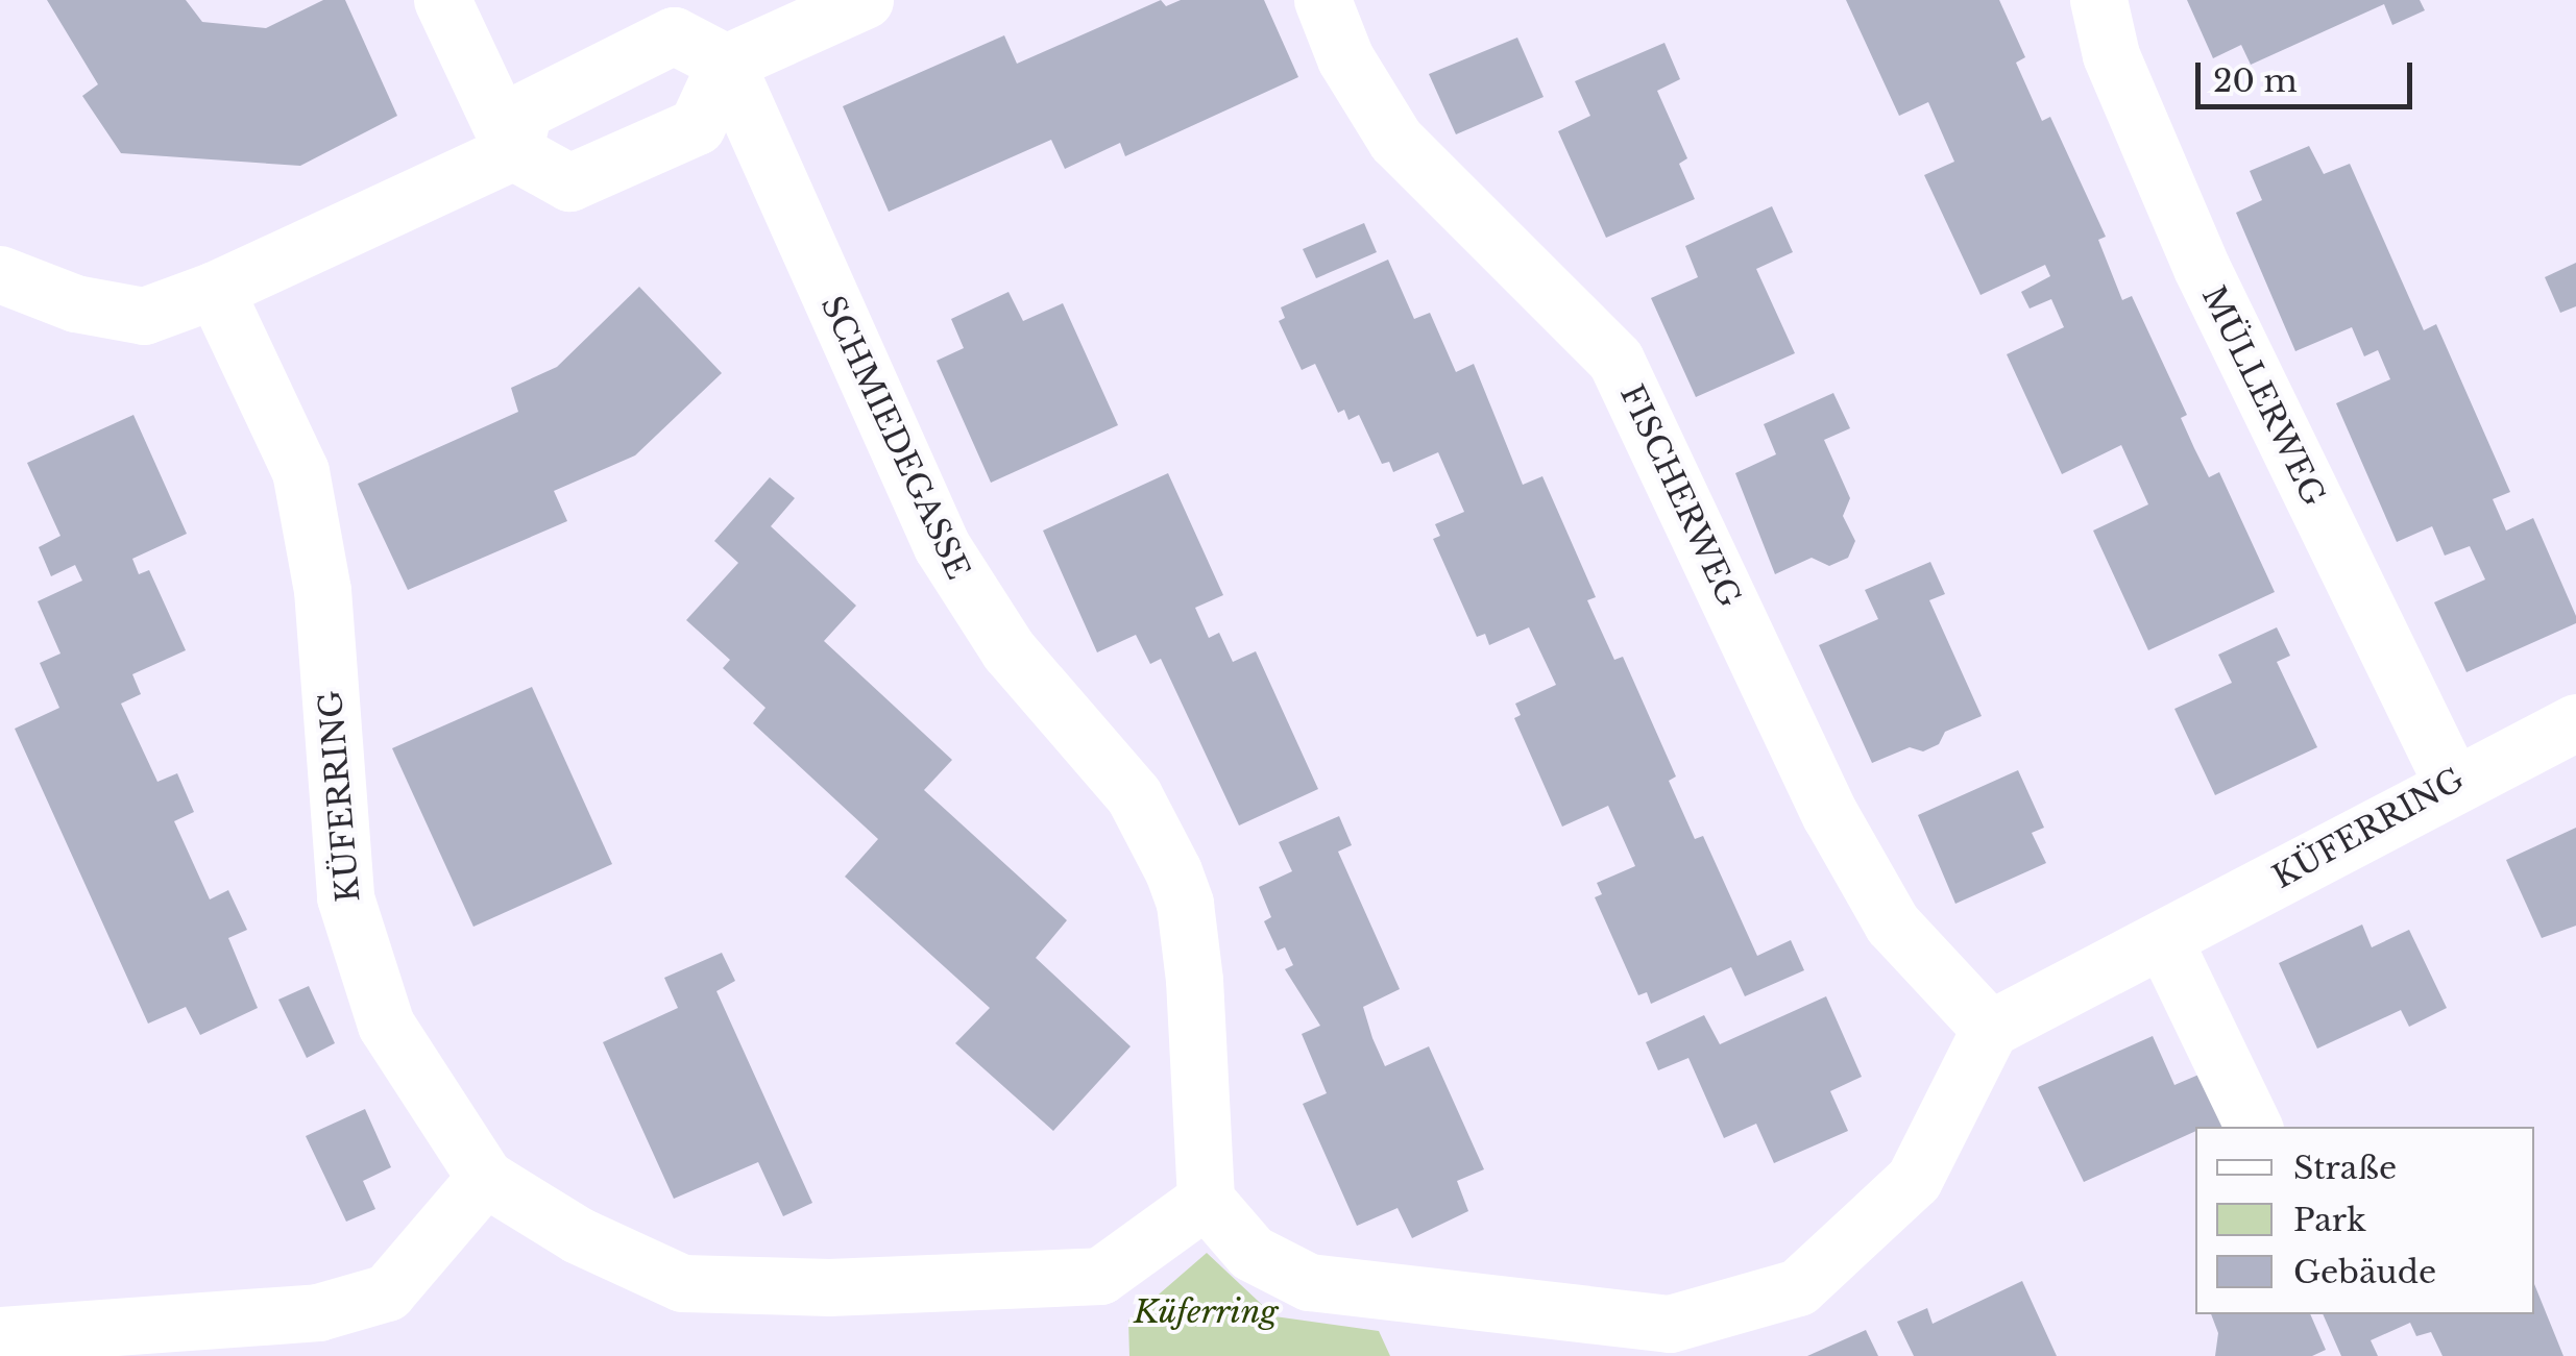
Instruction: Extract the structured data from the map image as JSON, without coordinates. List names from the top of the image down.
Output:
{
  "streets": {
    "street": [
      "MÜLLERWEG",
      "SCHMIEDEGASSE",
      "FISCHERWEG",
      "KÜFERRING"
    ]
  },
  "crossings": [
    ["MÜLLERWEG", "KÜFERRING"],
    ["SCHMIEDEGASSE", "KÜFERRING"],
    ["FISCHERWEG", "KÜFERRING"]
  ],
  "parks": ["Küferring"],
  "legend": ["Straße", "Park", "Gebäude"],
  "scale_bar": "20 m"
}
